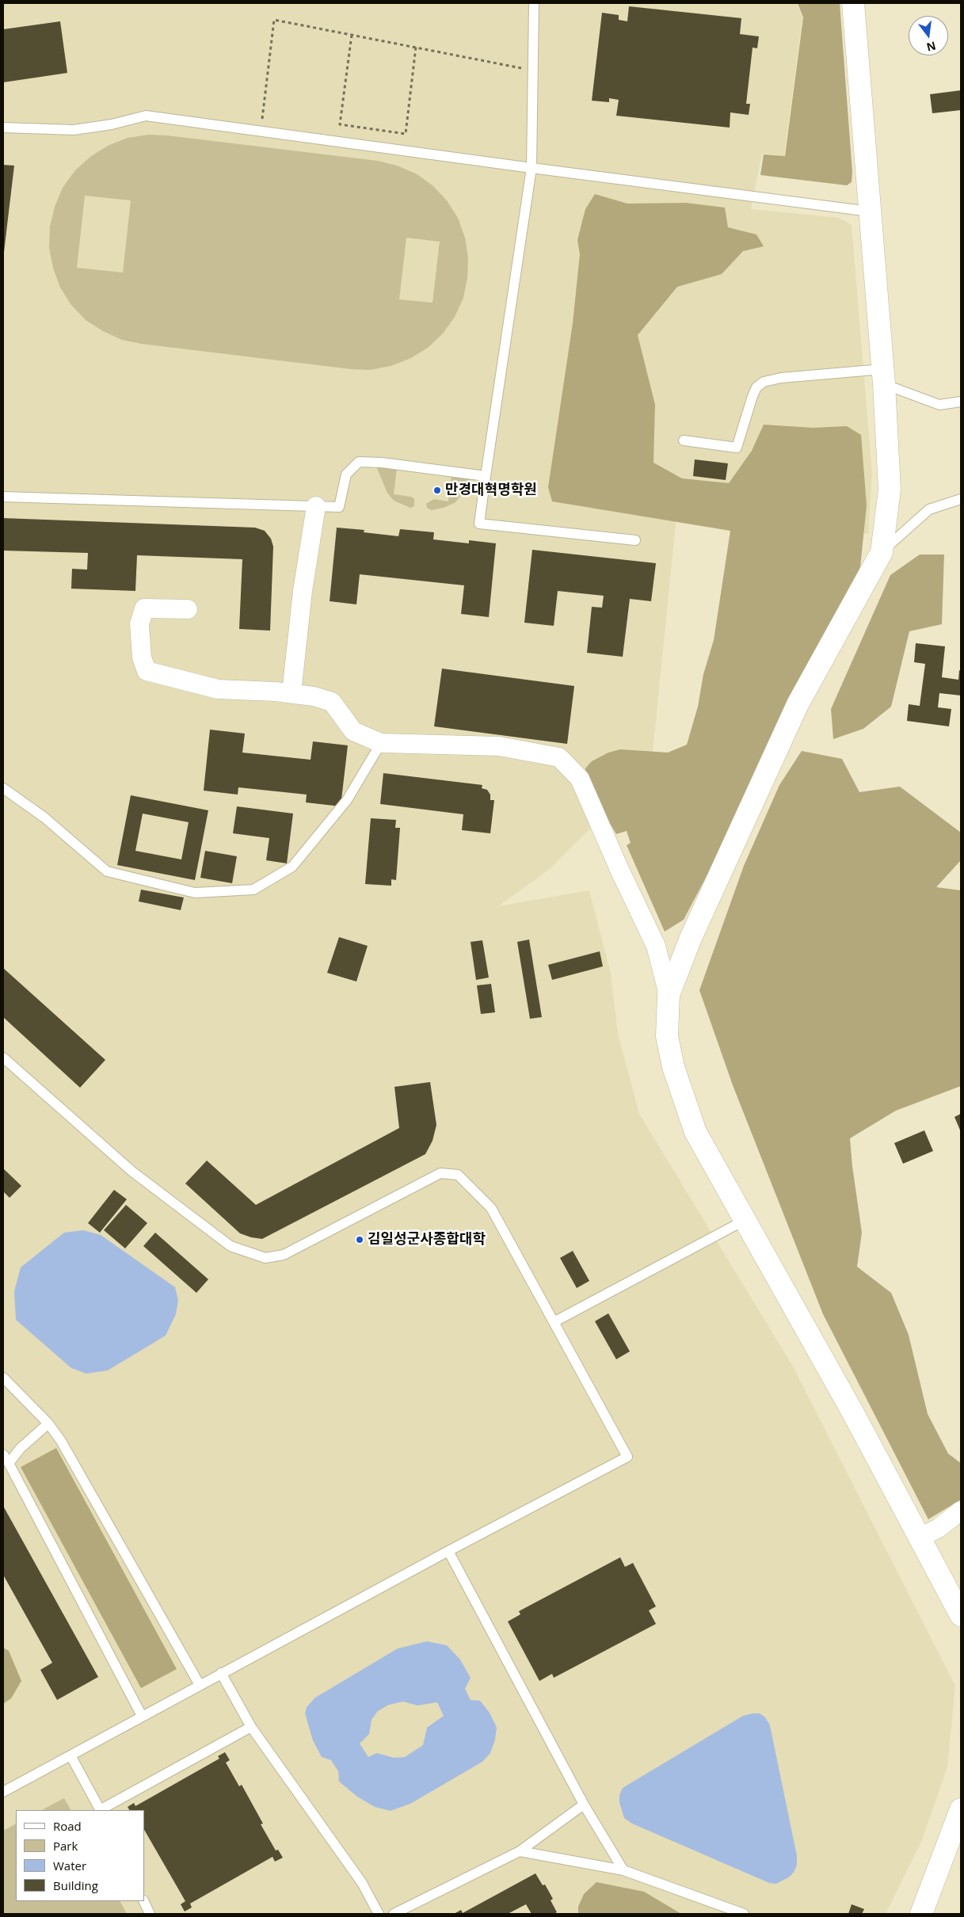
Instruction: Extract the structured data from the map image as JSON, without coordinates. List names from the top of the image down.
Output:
{
  "places": ["만경대혁명학원", "김일성군사종합대학"],
  "legend": [
    "Road",
    "Park",
    "Water",
    "Building"
  ],
  "north": "bottom"
}
